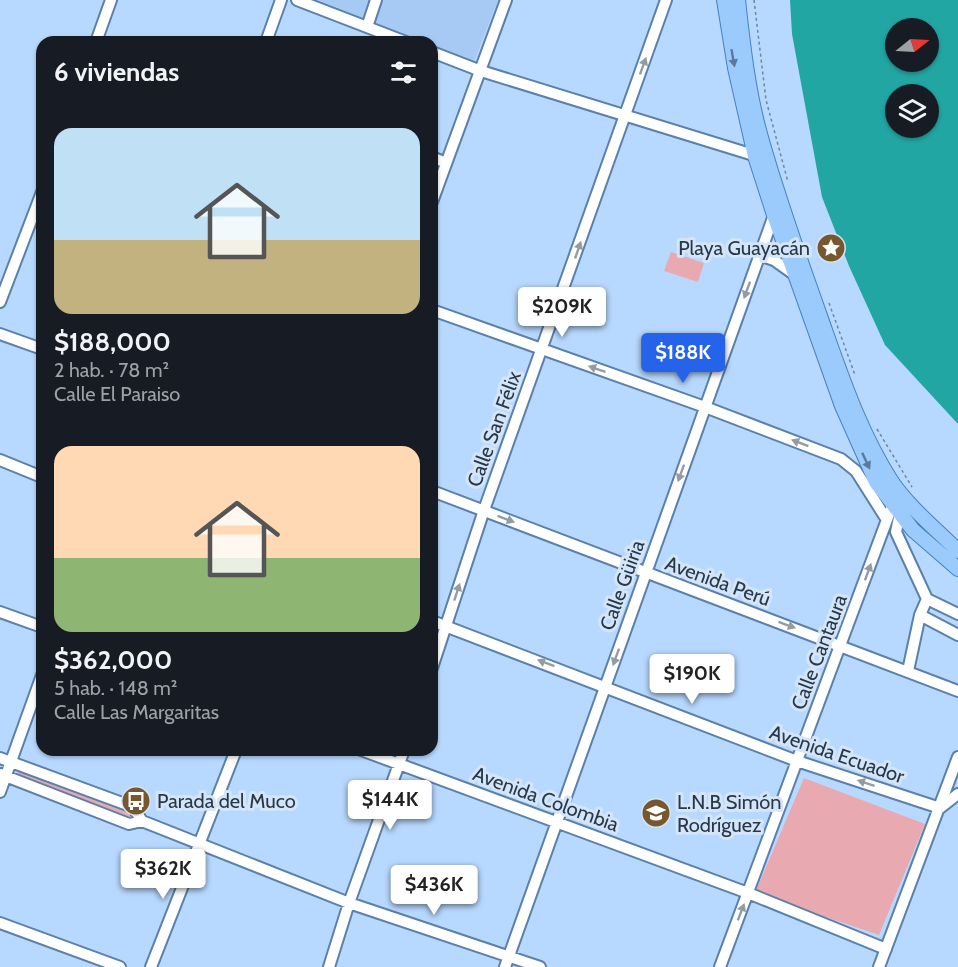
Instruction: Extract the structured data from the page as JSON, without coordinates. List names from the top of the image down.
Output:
{
  "streets": {
    "street": [
      "Calle San Félix",
      "Avenida Perú",
      "Calle Güiria",
      "Calle Cantaura",
      "Avenida Ecuador",
      "Avenida Colombia"
    ]
  },
  "crossings": [
    ["Calle San Félix", "Avenida Perú"],
    ["Calle San Félix", "Avenida Ecuador"],
    ["Avenida Perú", "Calle Güiria"],
    ["Avenida Perú", "Calle Cantaura"],
    ["Calle Güiria", "Avenida Ecuador"],
    ["Calle Güiria", "Avenida Colombia"],
    ["Calle Cantaura", "Avenida Ecuador"],
    ["Calle Cantaura", "Avenida Colombia"]
  ],
  "one_way": [
    "Calle San Félix",
    "Avenida Perú",
    "Calle Güiria",
    "Avenida Ecuador"
  ],
  "places": {
    "place": ["Playa Guayacán"],
    "bus stop": ["Parada del Muco"],
    "school or university": ["L.N.B Simón Rodríguez"]
  },
  "north": "right",
  "page": {
    "heading": "6 viviendas",
    "list": [
      {
        "name": "$188,000",
        "note": "2 hab. · 78 m² · Calle El Paraiso"
      },
      {
        "name": "$362,000",
        "note": "5 hab. · 148 m² · Calle Las Margaritas"
      }
    ],
    "price": [
      "$209K",
      "$188K",
      "$190K",
      "$144K",
      "$362K",
      "$436K"
    ]
  }
}
